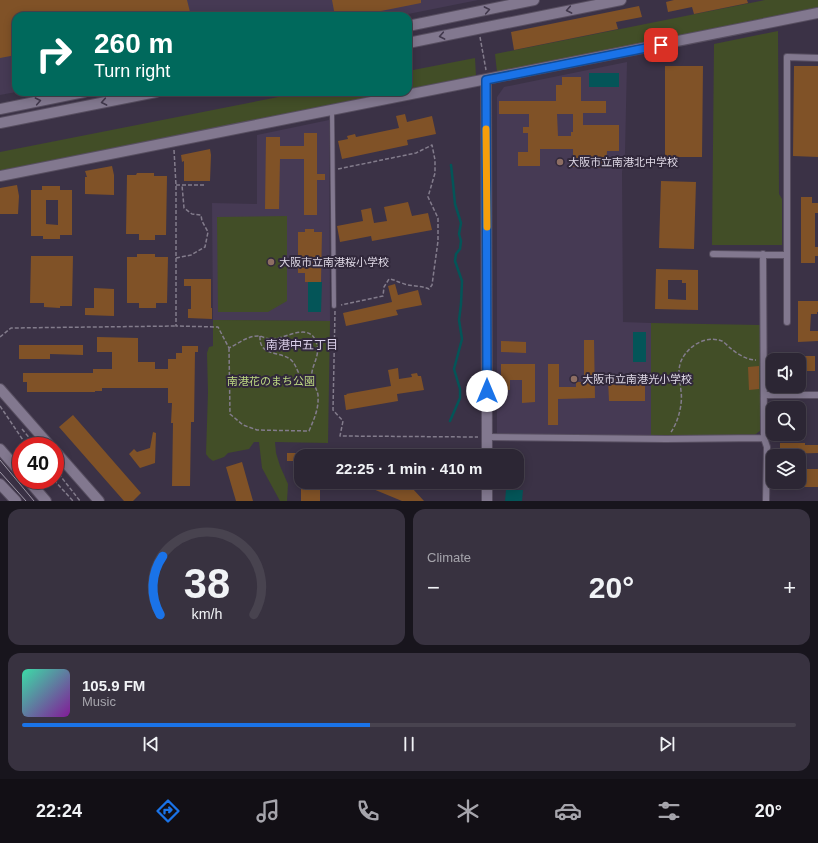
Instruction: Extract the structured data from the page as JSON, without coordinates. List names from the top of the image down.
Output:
{
  "districts": ["南港中五丁目"],
  "parks": ["南港花のまち公園"],
  "places": ["大阪市立南港北中学校", "大阪市立南港桜小学校", "大阪市立南港光小学校"],
  "page": {
    "turn": ["260 m", "Turn right"],
    "limit": "40",
    "trip": "22:25 · 1 min · 410 m",
    "tile": "Climate",
    "heat": ["−", "20°", "+"],
    "song": ["105.9 FM", "Music"],
    "tabs": ["22:24", "20°"],
    "gauge": ["38", "km/h"]
  }
}
